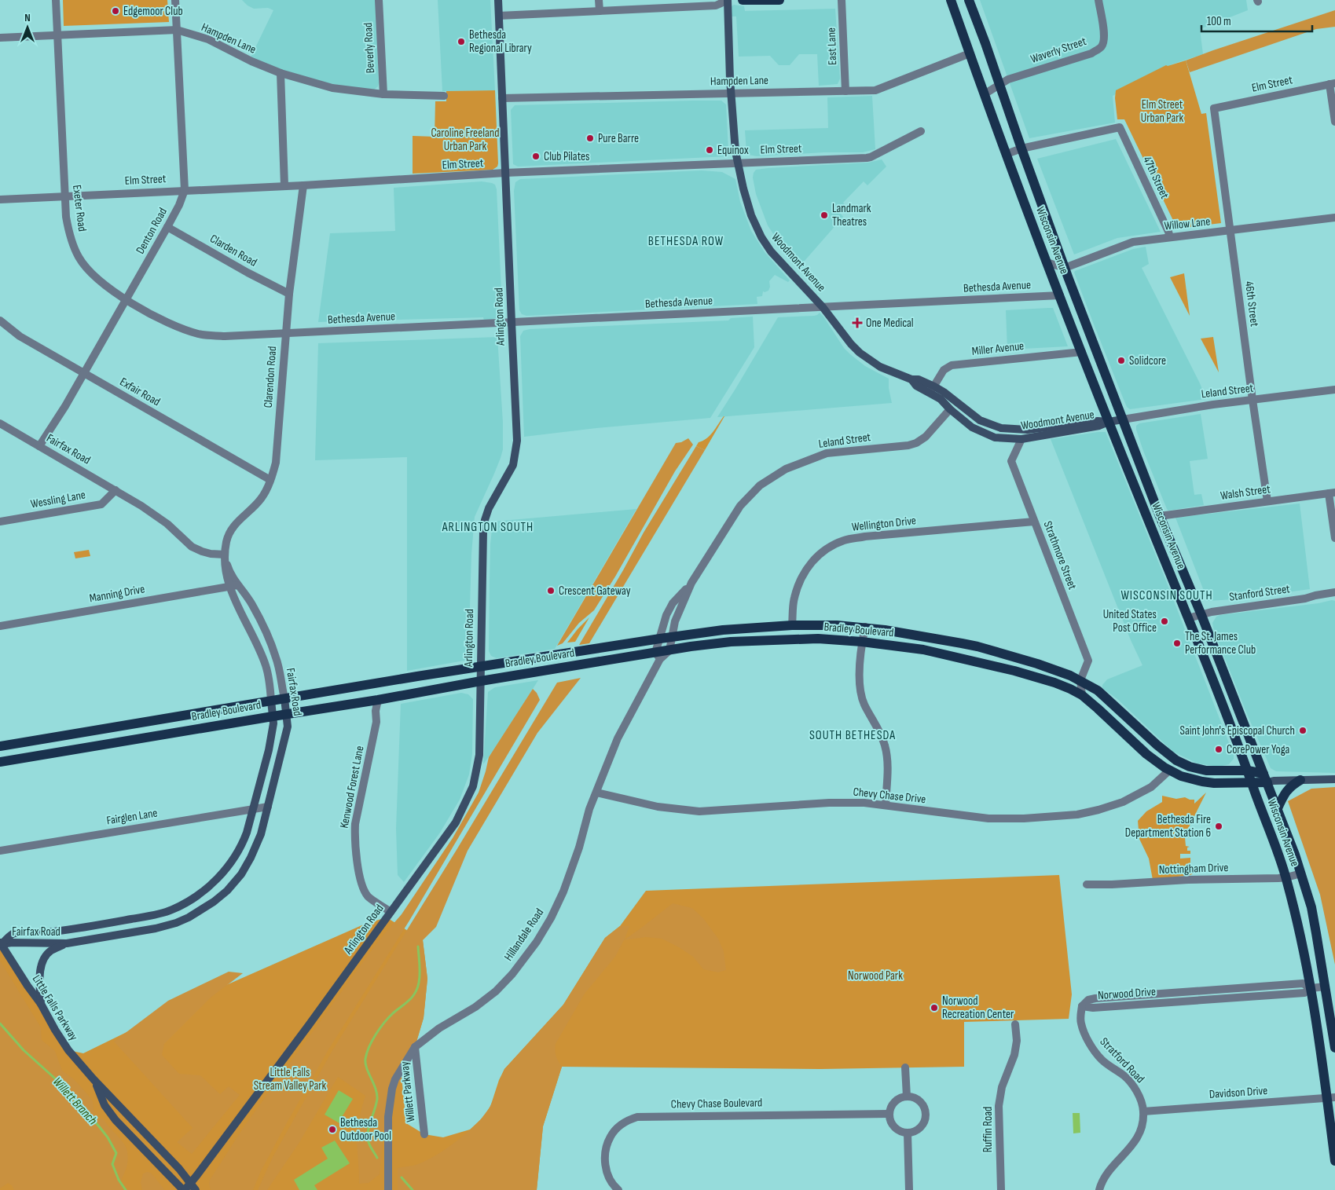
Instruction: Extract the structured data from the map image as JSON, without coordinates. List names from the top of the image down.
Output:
{
  "streets": {
    "main road": ["Wisconsin Avenue", "Bradley Boulevard"],
    "street": [
      "Hampden Lane",
      "East Lane",
      "Beverly Road",
      "Waverly Street",
      "Elm Street",
      "47th Street",
      "Exeter Road",
      "Willow Lane",
      "Denton Road",
      "Clarden Road",
      "Woodmont Avenue",
      "Bethesda Avenue",
      "46th Street",
      "Arlington Road",
      "Miller Avenue",
      "Clarendon Road",
      "Leland Street",
      "Exfair Road",
      "Fairfax Road",
      "Walsh Street",
      "Wessling Lane",
      "Wellington Drive",
      "Strathmore Street",
      "Stanford Street",
      "Manning Drive",
      "Kenwood Forest Lane",
      "Chevy Chase Drive",
      "Fairglen Lane",
      "Nottingham Drive",
      "Hillandale Road",
      "Norwood Drive",
      "Little Falls Parkway",
      "Stratford Road",
      "Willett Parkway",
      "Davidson Drive",
      "Chevy Chase Boulevard",
      "Ruffin Road"
    ]
  },
  "crossings": [
    ["Hampden Lane", "East Lane"],
    ["Hampden Lane", "Beverly Road"],
    ["Hampden Lane", "Exeter Road"],
    ["Hampden Lane", "Denton Road"],
    ["Hampden Lane", "Wisconsin Avenue"],
    ["Hampden Lane", "Woodmont Avenue"],
    ["Hampden Lane", "Arlington Road"],
    ["Waverly Street", "Wisconsin Avenue"],
    ["Elm Street", "Exeter Road"],
    ["Elm Street", "Denton Road"],
    ["Elm Street", "Woodmont Avenue"],
    ["Elm Street", "46th Street"],
    ["Elm Street", "Arlington Road"],
    ["Elm Street", "Clarendon Road"],
    ["47th Street", "Willow Lane"],
    ["47th Street", "Wisconsin Avenue"],
    ["Exeter Road", "Denton Road"],
    ["Exeter Road", "Bethesda Avenue"],
    ["Exeter Road", "Clarendon Road"],
    ["Willow Lane", "Wisconsin Avenue"],
    ["Willow Lane", "46th Street"],
    ["Denton Road", "Clarden Road"],
    ["Denton Road", "Exfair Road"],
    ["Denton Road", "Fairfax Road"],
    ["Wisconsin Avenue", "Woodmont Avenue"],
    ["Wisconsin Avenue", "Bethesda Avenue"],
    ["Wisconsin Avenue", "Miller Avenue"],
    ["Wisconsin Avenue", "Leland Street"],
    ["Wisconsin Avenue", "Walsh Street"],
    ["Wisconsin Avenue", "Stanford Street"],
    ["Wisconsin Avenue", "Bradley Boulevard"],
    ["Wisconsin Avenue", "Nottingham Drive"],
    ["Wisconsin Avenue", "Norwood Drive"],
    ["Wisconsin Avenue", "Davidson Drive"],
    ["Clarden Road", "Clarendon Road"],
    ["Woodmont Avenue", "Bethesda Avenue"],
    ["Woodmont Avenue", "Miller Avenue"],
    ["Woodmont Avenue", "Leland Street"],
    ["Woodmont Avenue", "Strathmore Street"],
    ["Bethesda Avenue", "Arlington Road"],
    ["Bethesda Avenue", "Clarendon Road"],
    ["46th Street", "Leland Street"],
    ["46th Street", "Walsh Street"],
    ["Arlington Road", "Bradley Boulevard"],
    ["Arlington Road", "Kenwood Forest Lane"],
    ["Arlington Road", "Little Falls Parkway"],
    ["Clarendon Road", "Exfair Road"],
    ["Clarendon Road", "Fairfax Road"],
    ["Leland Street", "Bradley Boulevard"],
    ["Leland Street", "Hillandale Road"],
    ["Fairfax Road", "Wessling Lane"],
    ["Fairfax Road", "Manning Drive"],
    ["Fairfax Road", "Bradley Boulevard"],
    ["Fairfax Road", "Fairglen Lane"],
    ["Fairfax Road", "Little Falls Parkway"],
    ["Wellington Drive", "Strathmore Street"],
    ["Wellington Drive", "Bradley Boulevard"],
    ["Strathmore Street", "Bradley Boulevard"],
    ["Bradley Boulevard", "Kenwood Forest Lane"],
    ["Bradley Boulevard", "Chevy Chase Drive"],
    ["Bradley Boulevard", "Hillandale Road"],
    ["Chevy Chase Drive", "Hillandale Road"],
    ["Hillandale Road", "Willett Parkway"],
    ["Norwood Drive", "Stratford Road"],
    ["Stratford Road", "Davidson Drive"]
  ],
  "districts": [
    "BETHESDA ROW",
    "ARLINGTON SOUTH",
    "WISCONSIN SOUTH",
    "SOUTH BETHESDA"
  ],
  "water": ["Willett Branch"],
  "parks": [
    "Elm Street Urban Park",
    "Caroline Freeland Urban Park",
    "Norwood Park",
    "Little Falls Stream Valley Park"
  ],
  "places": {
    "other": [
      "Edgemoor Club",
      "Bethesda Regional Library",
      "Pure Barre",
      "Equinox",
      "Club Pilates",
      "Landmark Theatres",
      "Solidcore",
      "Crescent Gateway",
      "United States Post Office",
      "The St. James Performance Club",
      "Saint John's Episcopal Church",
      "CorePower Yoga",
      "Bethesda Fire Department Station 6",
      "Norwood Recreation Center",
      "Bethesda Outdoor Pool"
    ],
    "health": ["One Medical"]
  },
  "scale_bar": "100 m",
  "north": "top"
}
